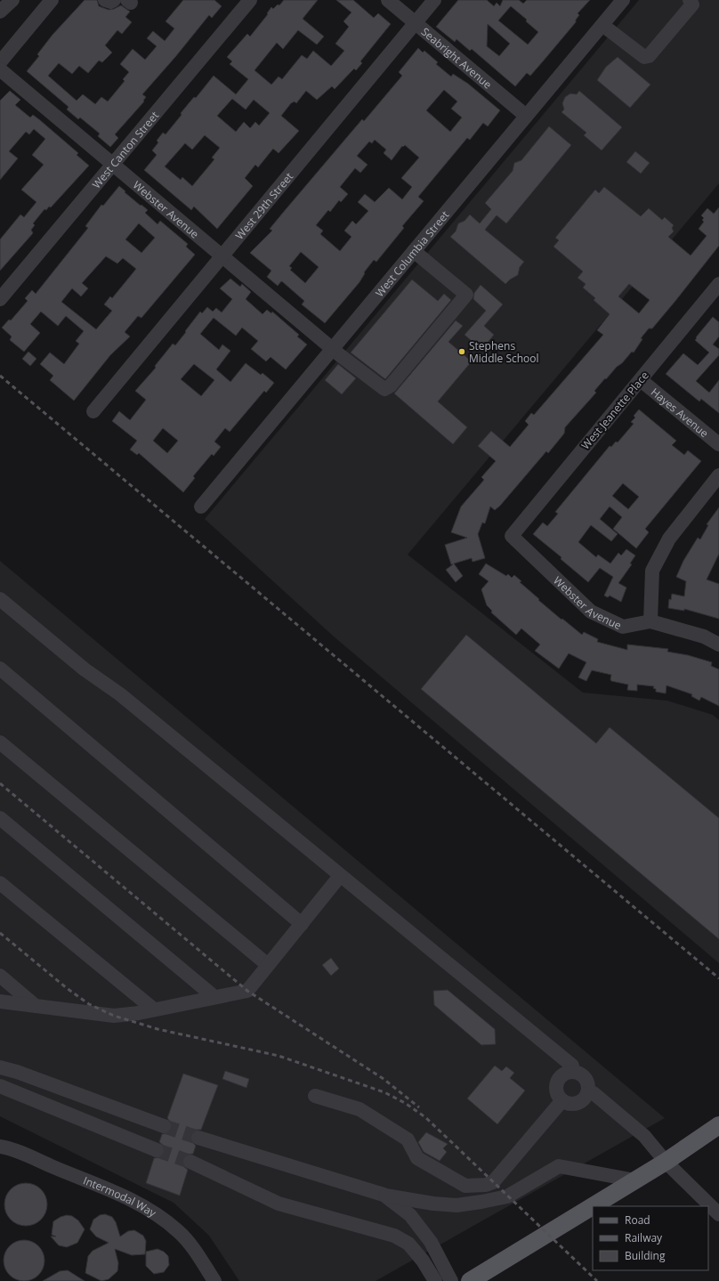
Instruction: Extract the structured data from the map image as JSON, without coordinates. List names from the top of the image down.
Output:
{
  "streets": {
    "street": [
      "Seabright Avenue",
      "West Canton Street",
      "West 29th Street",
      "Webster Avenue",
      "West Columbia Street",
      "West Jeanette Place",
      "Hayes Avenue",
      "Intermodal Way"
    ]
  },
  "crossings": [
    ["Seabright Avenue", "West 29th Street"],
    ["Seabright Avenue", "West Columbia Street"],
    ["West Canton Street", "Webster Avenue"],
    ["West 29th Street", "Webster Avenue"],
    ["Webster Avenue", "West Columbia Street"],
    ["Webster Avenue", "West Jeanette Place"],
    ["West Jeanette Place", "Hayes Avenue"]
  ],
  "places": ["Stephens Middle School"],
  "legend": ["Road", "Railway", "Building"]
}
